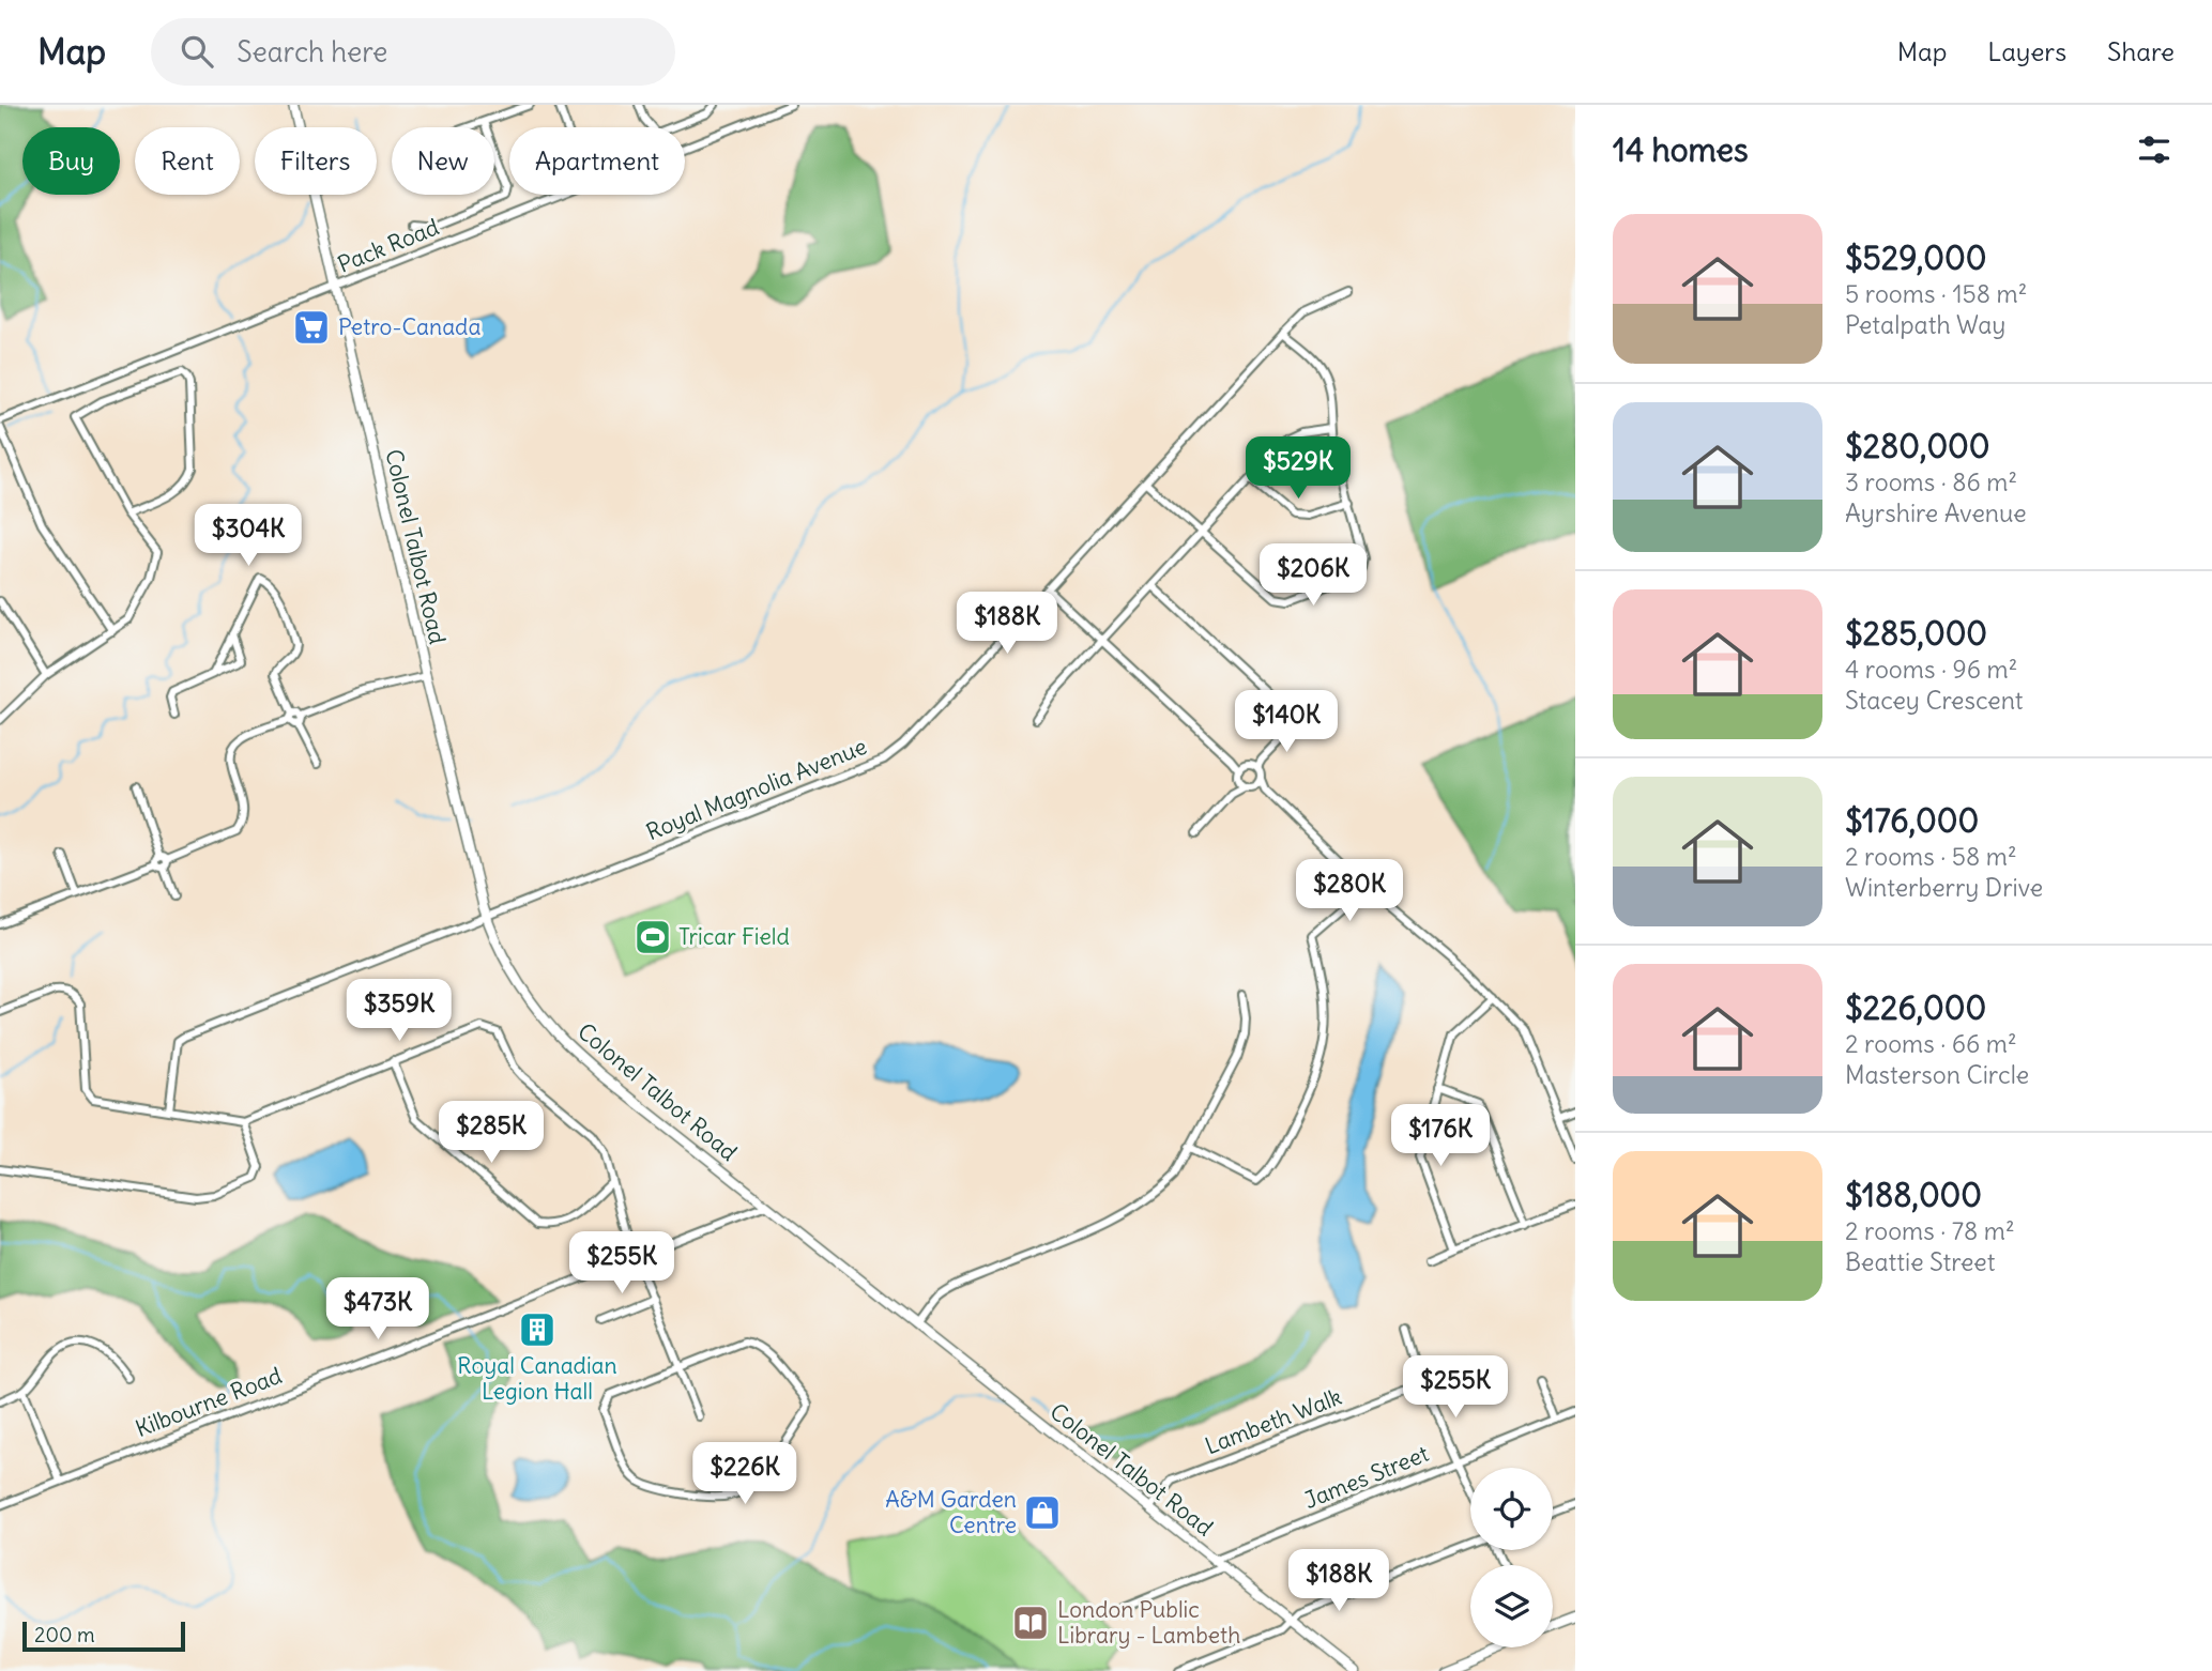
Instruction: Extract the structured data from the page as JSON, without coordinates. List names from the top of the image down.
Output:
{
  "streets": {
    "main road": ["Colonel Talbot Road"],
    "street": [
      "Pack Road",
      "Royal Magnolia Avenue",
      "Kilbourne Road",
      "Lambeth Walk",
      "James Street"
    ]
  },
  "crossings": [
    ["Pack Road", "Colonel Talbot Road"],
    ["Colonel Talbot Road", "Royal Magnolia Avenue"],
    ["Colonel Talbot Road", "Kilbourne Road"],
    ["Colonel Talbot Road", "Lambeth Walk"],
    ["Colonel Talbot Road", "James Street"]
  ],
  "places": {
    "supermarket": ["Petro-Canada"],
    "sports": ["Tricar Field"],
    "building": ["Royal Canadian Legion Hall"],
    "shop": ["A&M Garden Centre"],
    "library": ["London Public Library - Lambeth"]
  },
  "scale_bar": "200 m",
  "page": {
    "header": "Map",
    "search": "Search here",
    "nav": ["Map", "Layers", "Share"],
    "heading": "14 homes",
    "chip": [
      "Buy",
      "Rent",
      "Filters",
      "New",
      "Apartment"
    ],
    "list": [
      {
        "name": "$529,000",
        "note": "5 rooms · 158 m² · Petalpath Way"
      },
      {
        "name": "$280,000",
        "note": "3 rooms · 86 m² · Ayrshire Avenue"
      },
      {
        "name": "$285,000",
        "note": "4 rooms · 96 m² · Stacey Crescent"
      },
      {
        "name": "$176,000",
        "note": "2 rooms · 58 m² · Winterberry Drive"
      },
      {
        "name": "$226,000",
        "note": "2 rooms · 66 m² · Masterson Circle"
      },
      {
        "name": "$188,000",
        "note": "2 rooms · 78 m² · Beattie Street"
      }
    ],
    "price": [
      "$529K",
      "$304K",
      "$206K",
      "$188K",
      "$140K",
      "$280K",
      "$359K",
      "$285K",
      "$176K",
      "$255K",
      "$473K",
      "$255K",
      "$226K",
      "$188K"
    ],
    "scale": "200 m"
  }
}
